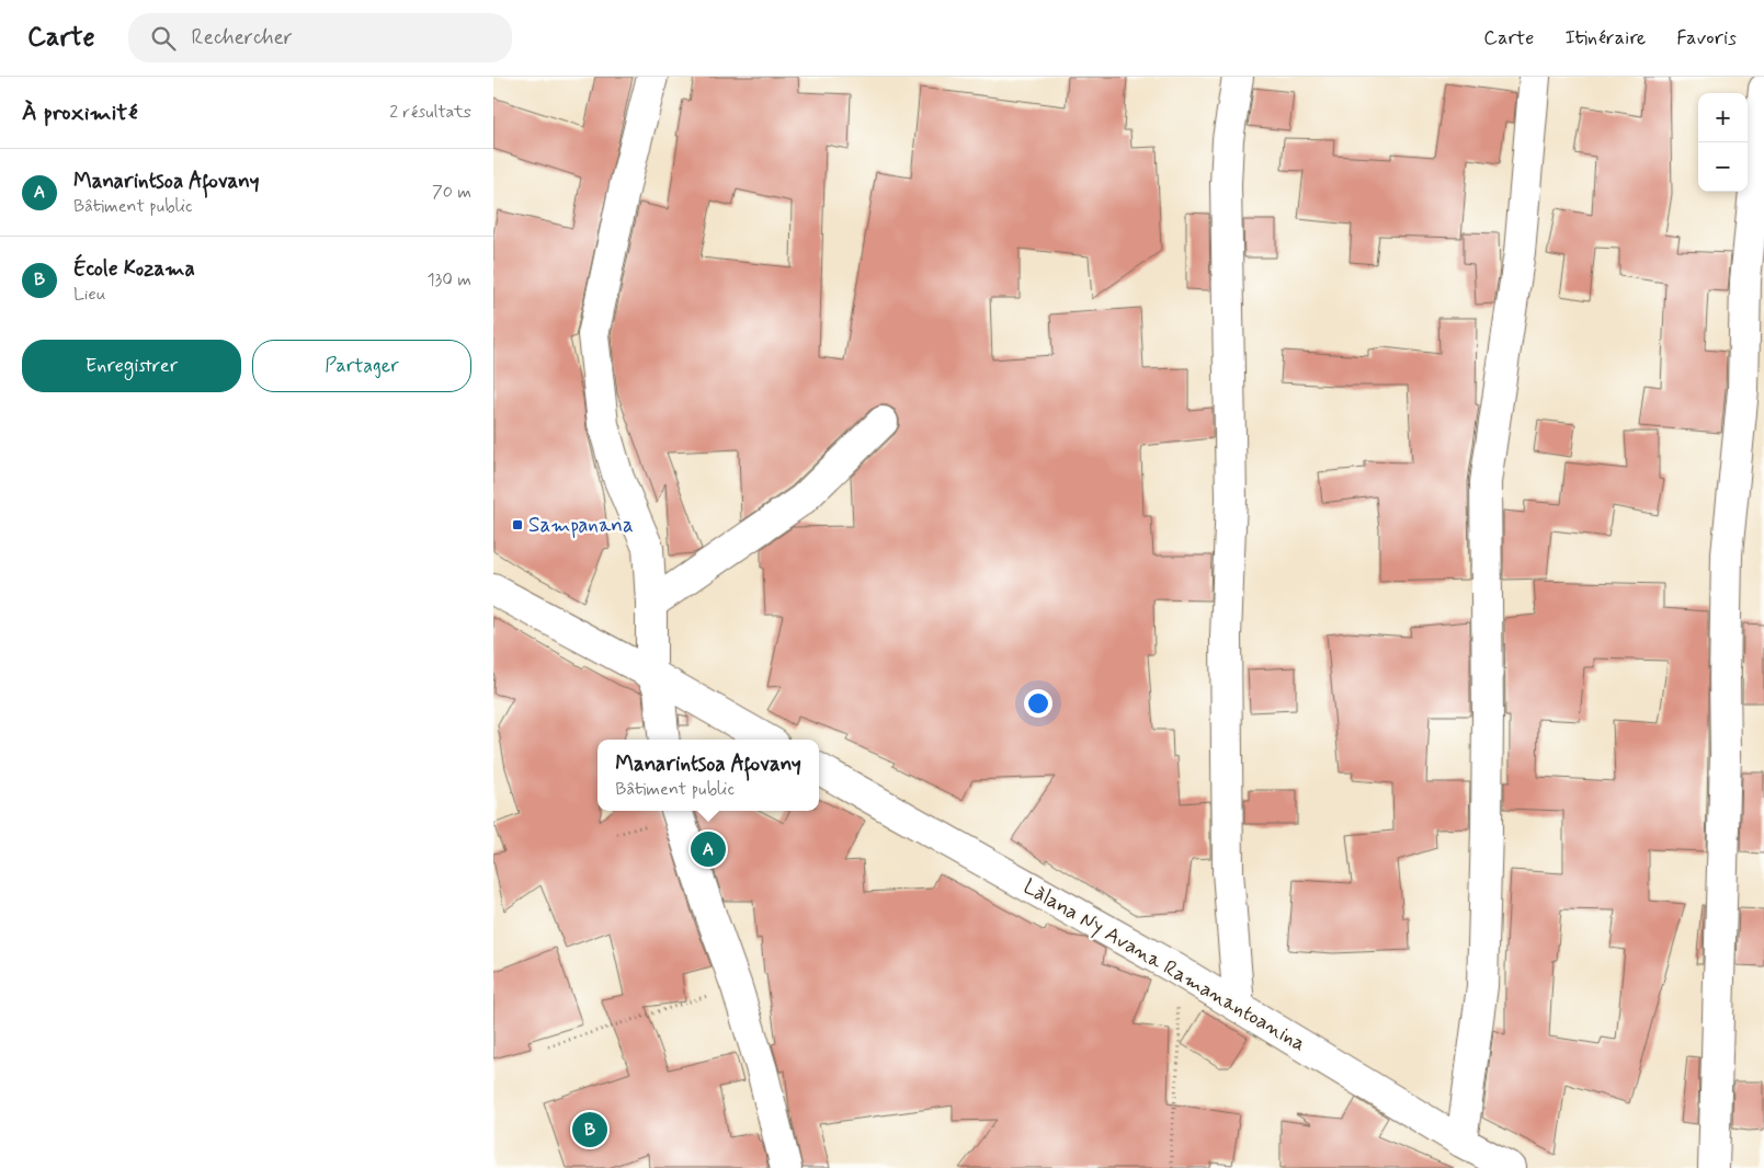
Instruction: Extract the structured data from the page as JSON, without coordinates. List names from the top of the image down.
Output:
{
  "streets": {
    "street": ["Làlana Ny Avana Ramanantoanina"]
  },
  "places": {
    "transit": ["Sampanana"]
  },
  "page": {
    "header": "Carte",
    "search": "Rechercher",
    "nav": ["Carte", "Itinéraire", "Favoris"],
    "heading": ["À proximité", "2 résultats"],
    "map_buttons": ["+", "−"],
    "list": [
      {
        "mark": "A",
        "name": "Manarintsoa Afovany",
        "note": "Bâtiment public",
        "value": "70 m"
      },
      {
        "mark": "B",
        "name": "École Kozama",
        "note": "Lieu",
        "value": "130 m"
      }
    ],
    "buttons": ["Enregistrer", "Partager"],
    "popup": ["Manarintsoa Afovany", "Bâtiment public"],
    "pins": ["A", "B"]
  }
}
